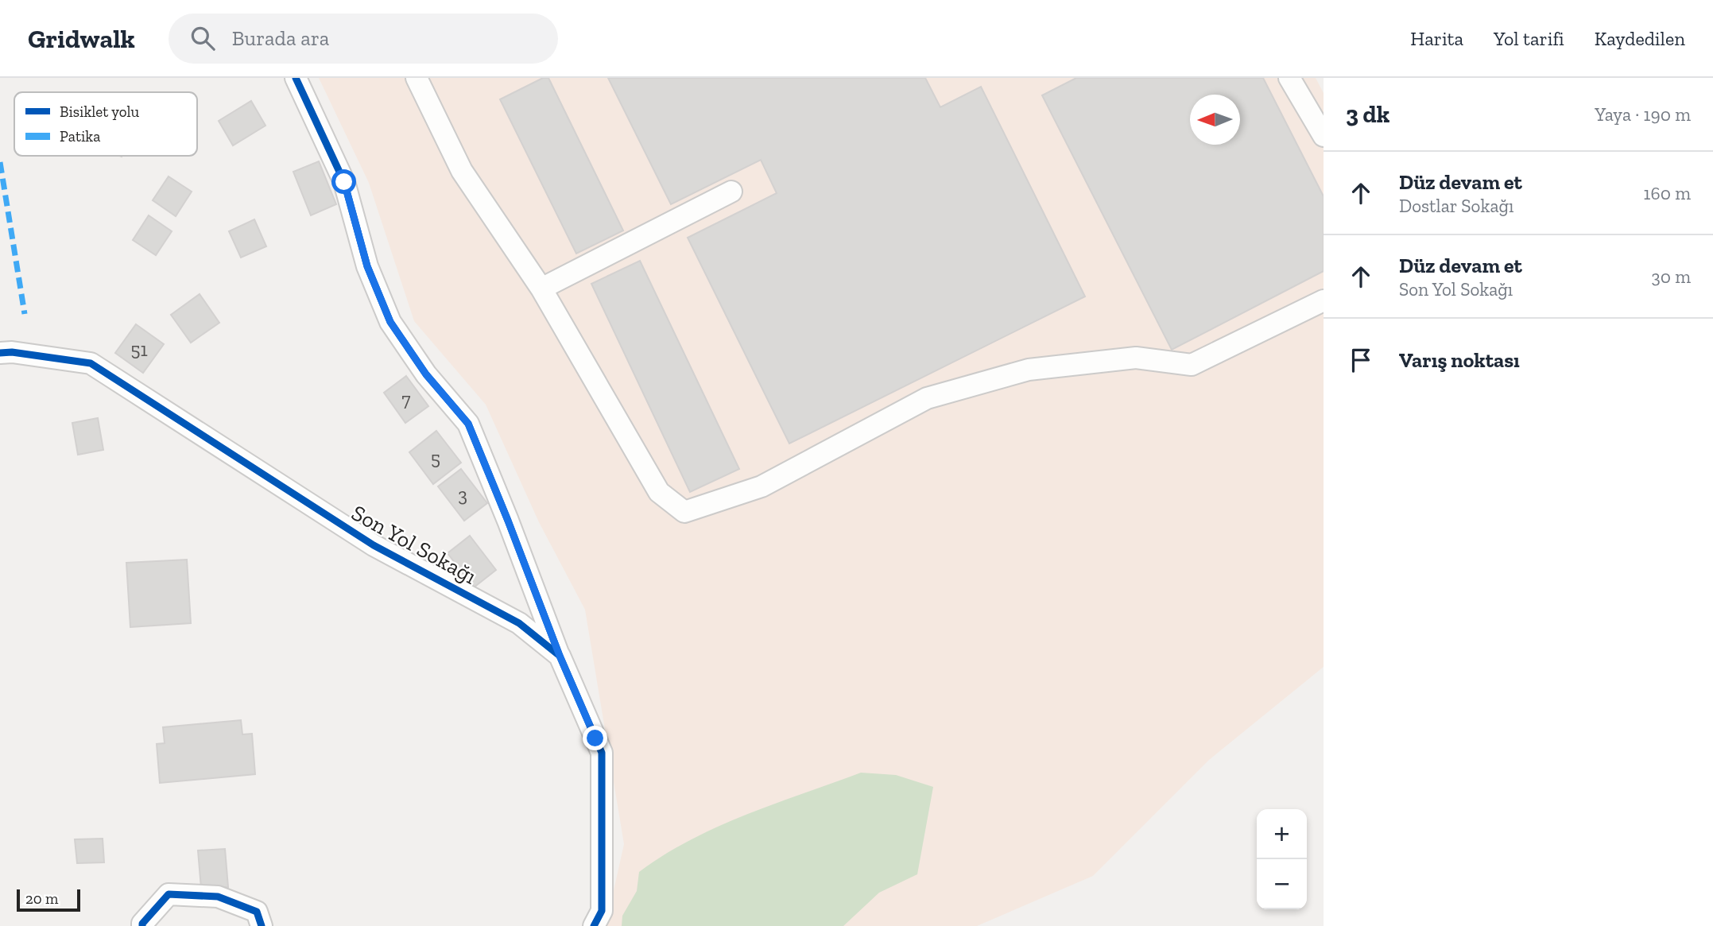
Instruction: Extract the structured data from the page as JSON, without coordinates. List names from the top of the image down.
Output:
{
  "streets": {
    "street": ["Son Yol Sokağı"]
  },
  "house_numbers": [
    "51",
    "7",
    "5",
    "3"
  ],
  "legend": ["Bisiklet yolu", "Patika"],
  "scale_bar": "20 m",
  "north": "left",
  "page": {
    "header": "Gridwalk",
    "search": "Burada ara",
    "nav": ["Harita", "Yol tarifi", "Kaydedilen"],
    "heading": ["3 dk", "Yaya · 190 m"],
    "list": [
      ["Düz devam et", "Dostlar Sokağı", "160 m"],
      ["Düz devam et", "Son Yol Sokağı", "30 m"],
      "Varış noktası"
    ],
    "map_buttons": ["+", "−"],
    "scale": "20 m"
  }
}
